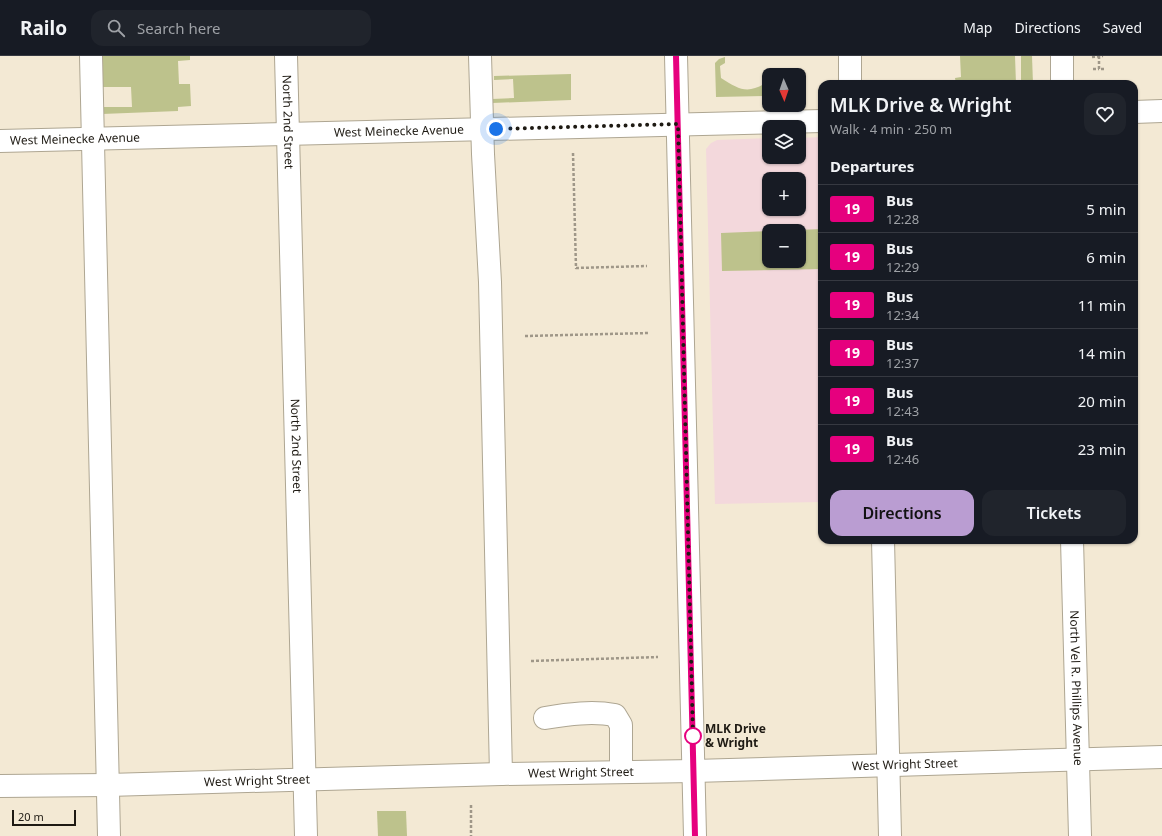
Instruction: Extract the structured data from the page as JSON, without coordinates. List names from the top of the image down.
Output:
{
  "streets": {
    "street": [
      "North 2nd Street",
      "West Meinecke Avenue",
      "North Vel R. Phillips Avenue",
      "West Wright Street"
    ]
  },
  "crossings": [
    ["North 2nd Street", "West Meinecke Avenue"],
    ["North 2nd Street", "West Wright Street"],
    ["North Vel R. Phillips Avenue", "West Wright Street"]
  ],
  "places": ["MLK Drive & Wright"],
  "lines": ["bus line 19"],
  "scale_bar": "20 m",
  "north": "bottom",
  "page": {
    "header": "Railo",
    "search": "Search here",
    "nav": ["Map", "Directions", "Saved"],
    "map_buttons": ["+", "−"],
    "heading": [
      ["MLK Drive & Wright", "Walk · 4 min · 250 m"],
      "Departures"
    ],
    "list": [
      {
        "mark": "19",
        "name": "Bus",
        "note": "12:28",
        "value": "5 min"
      },
      {
        "mark": "19",
        "name": "Bus",
        "note": "12:29",
        "value": "6 min"
      },
      {
        "mark": "19",
        "name": "Bus",
        "note": "12:34",
        "value": "11 min"
      },
      {
        "mark": "19",
        "name": "Bus",
        "note": "12:37",
        "value": "14 min"
      },
      {
        "mark": "19",
        "name": "Bus",
        "note": "12:43",
        "value": "20 min"
      },
      {
        "mark": "19",
        "name": "Bus",
        "note": "12:46",
        "value": "23 min"
      }
    ],
    "buttons": ["Directions", "Tickets"],
    "scale": "20 m"
  }
}
